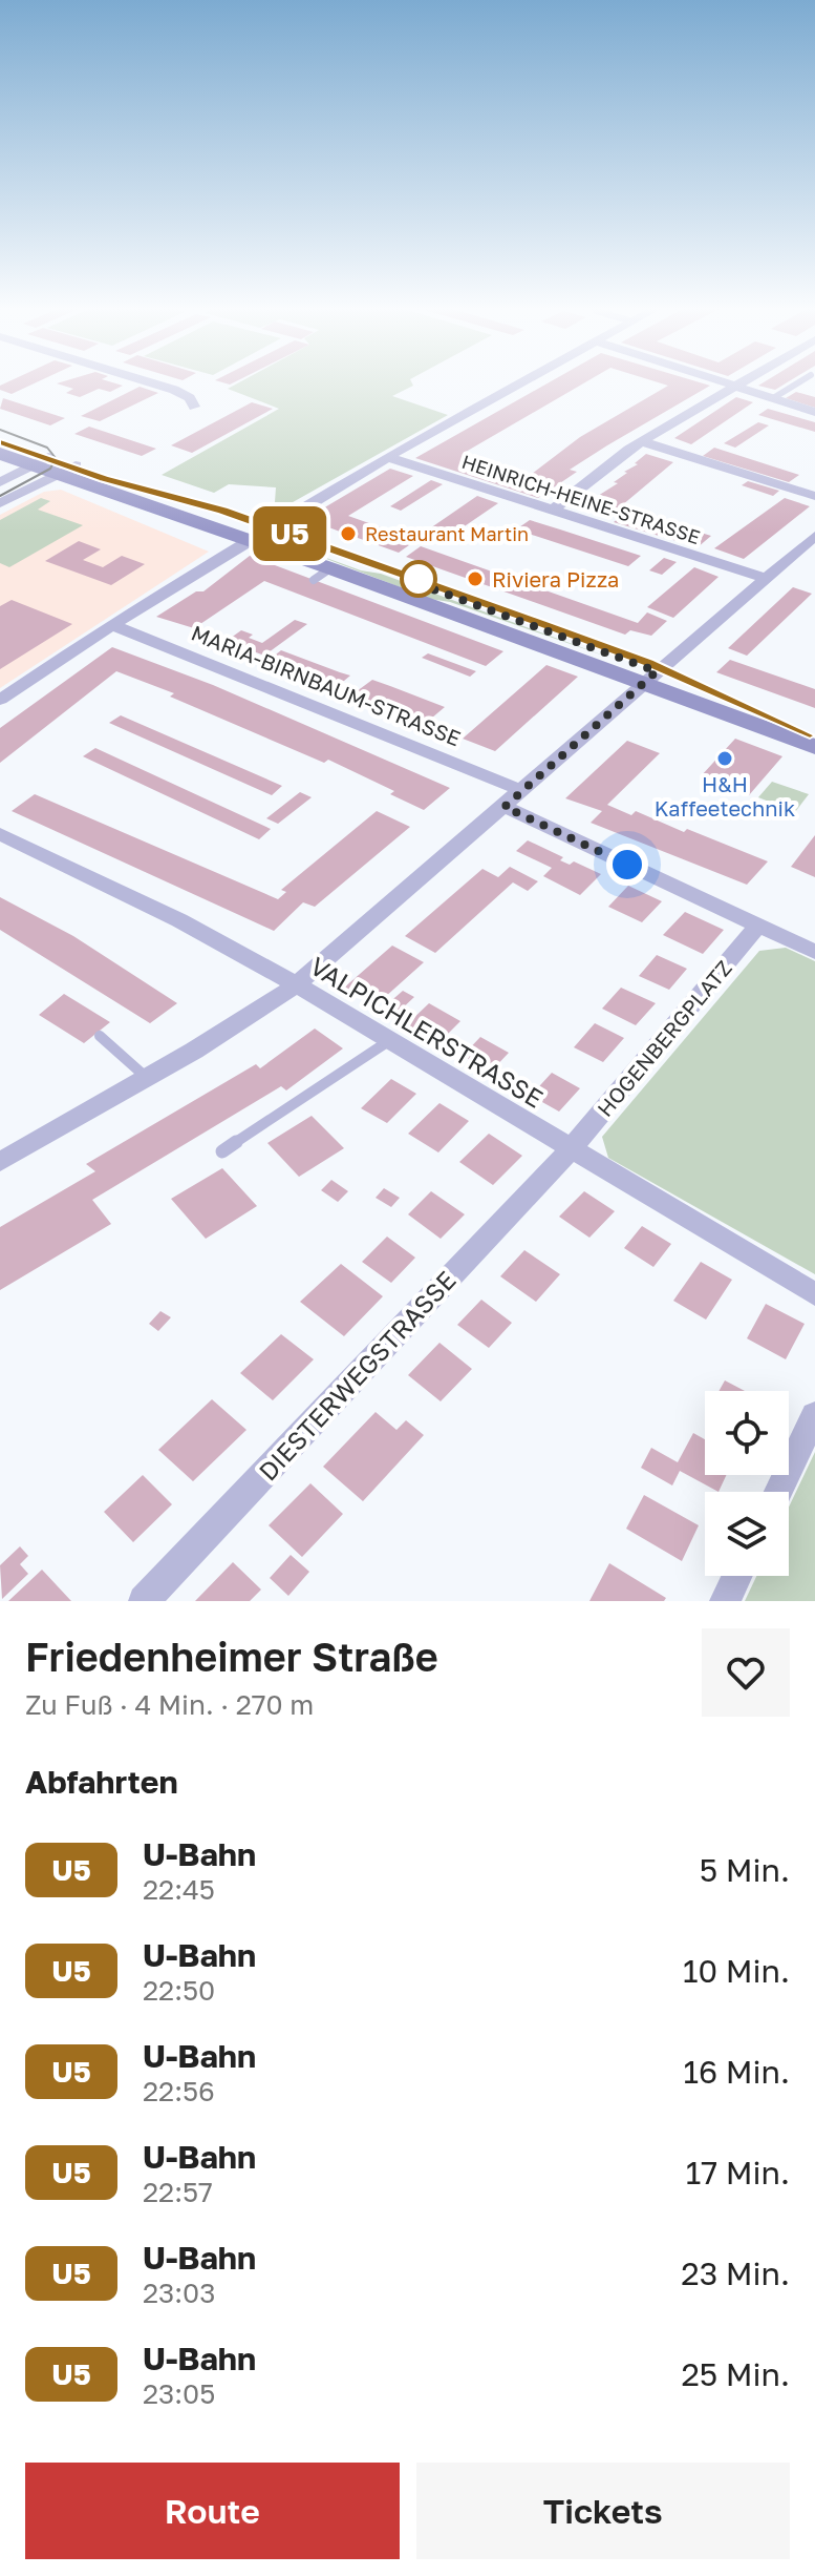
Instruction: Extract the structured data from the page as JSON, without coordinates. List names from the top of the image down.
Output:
{
  "streets": {
    "street": [
      "HEINRICH-HEINE-STRASSE",
      "MARIA-BIRNBAUM-STRASSE",
      "VALPICHLERSTRASSE",
      "HOGENBERGPLATZ",
      "DIESTERWEGSTRASSE"
    ]
  },
  "crossings": [
    ["VALPICHLERSTRASSE", "HOGENBERGPLATZ"],
    ["VALPICHLERSTRASSE", "DIESTERWEGSTRASSE"],
    ["HOGENBERGPLATZ", "DIESTERWEGSTRASSE"]
  ],
  "places": ["Restaurant Martin", "Riviera Pizza", "H&H Kaffeetechnik"],
  "lines": ["metro line U5"],
  "page": {
    "on_map": "U5",
    "heading": [
      ["Friedenheimer Straße", "Zu Fuß · 4 Min. · 270 m"],
      "Abfahrten"
    ],
    "list": [
      {
        "mark": "U5",
        "name": "U-Bahn",
        "note": "22:45",
        "value": "5 Min."
      },
      {
        "mark": "U5",
        "name": "U-Bahn",
        "note": "22:50",
        "value": "10 Min."
      },
      {
        "mark": "U5",
        "name": "U-Bahn",
        "note": "22:56",
        "value": "16 Min."
      },
      {
        "mark": "U5",
        "name": "U-Bahn",
        "note": "22:57",
        "value": "17 Min."
      },
      {
        "mark": "U5",
        "name": "U-Bahn",
        "note": "23:03",
        "value": "23 Min."
      },
      {
        "mark": "U5",
        "name": "U-Bahn",
        "note": "23:05",
        "value": "25 Min."
      }
    ],
    "buttons": ["Route", "Tickets"]
  }
}
